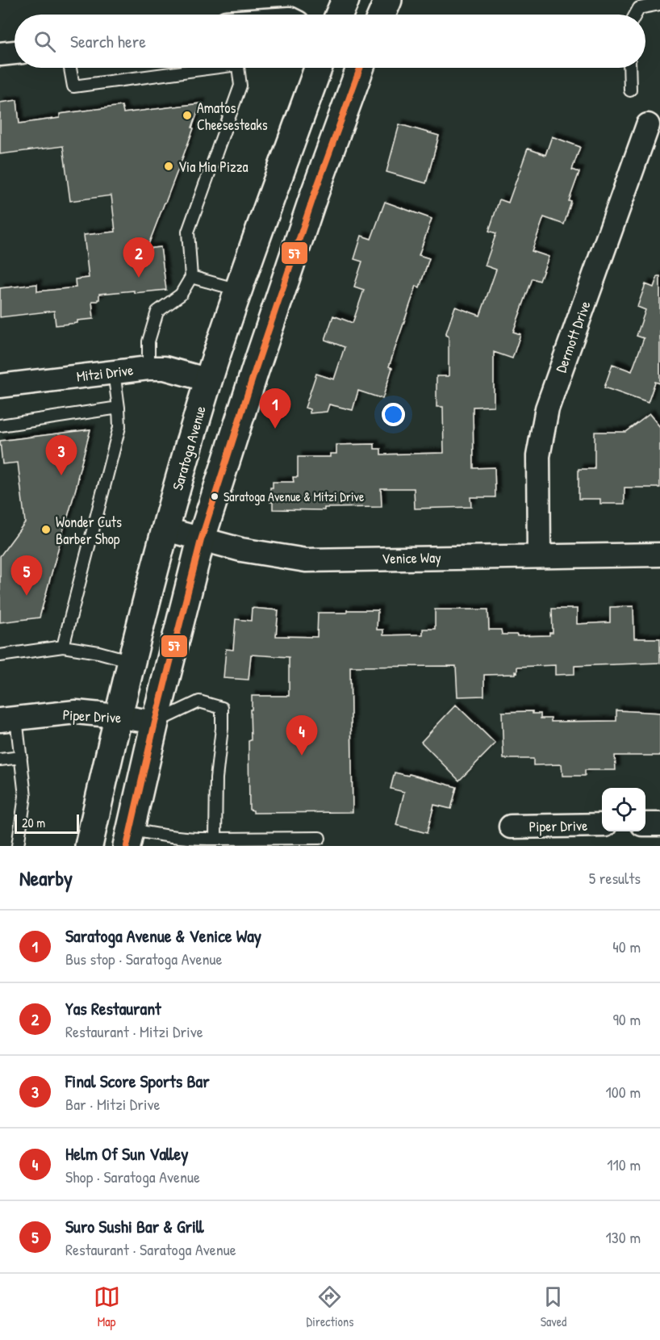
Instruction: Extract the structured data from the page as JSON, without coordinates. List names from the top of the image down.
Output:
{
  "streets": {
    "main road": ["Saratoga Avenue"],
    "street": [
      "Dermott Drive",
      "Mitzi Drive",
      "Venice Way",
      "Piper Drive"
    ]
  },
  "crossings": [
    ["Dermott Drive", "Venice Way"],
    ["Mitzi Drive", "Saratoga Avenue"],
    ["Saratoga Avenue", "Venice Way"],
    ["Saratoga Avenue", "Piper Drive"]
  ],
  "places": [
    "Amatos Cheesesteaks",
    "Via Mia Pizza",
    "Saratoga Avenue & Mitzi Drive",
    "Wonder Cuts Barber Shop"
  ],
  "lines": ["transit line 57"],
  "scale_bar": "20 m",
  "page": {
    "search": "Search here",
    "pins": [
      "2",
      "1",
      "3",
      "5",
      "4"
    ],
    "scale": "20 m",
    "heading": ["Nearby", "5 results"],
    "list": [
      {
        "mark": "1",
        "name": "Saratoga Avenue & Venice Way",
        "note": "Bus stop · Saratoga Avenue",
        "value": "40 m"
      },
      {
        "mark": "2",
        "name": "Yas Restaurant",
        "note": "Restaurant · Mitzi Drive",
        "value": "90 m"
      },
      {
        "mark": "3",
        "name": "Final Score Sports Bar",
        "note": "Bar · Mitzi Drive",
        "value": "100 m"
      },
      {
        "mark": "4",
        "name": "Helm Of Sun Valley",
        "note": "Shop · Saratoga Avenue",
        "value": "110 m"
      },
      {
        "mark": "5",
        "name": "Suro Sushi Bar & Grill",
        "note": "Restaurant · Saratoga Avenue",
        "value": "130 m"
      }
    ],
    "nav": ["Map", "Directions", "Saved"]
  }
}
